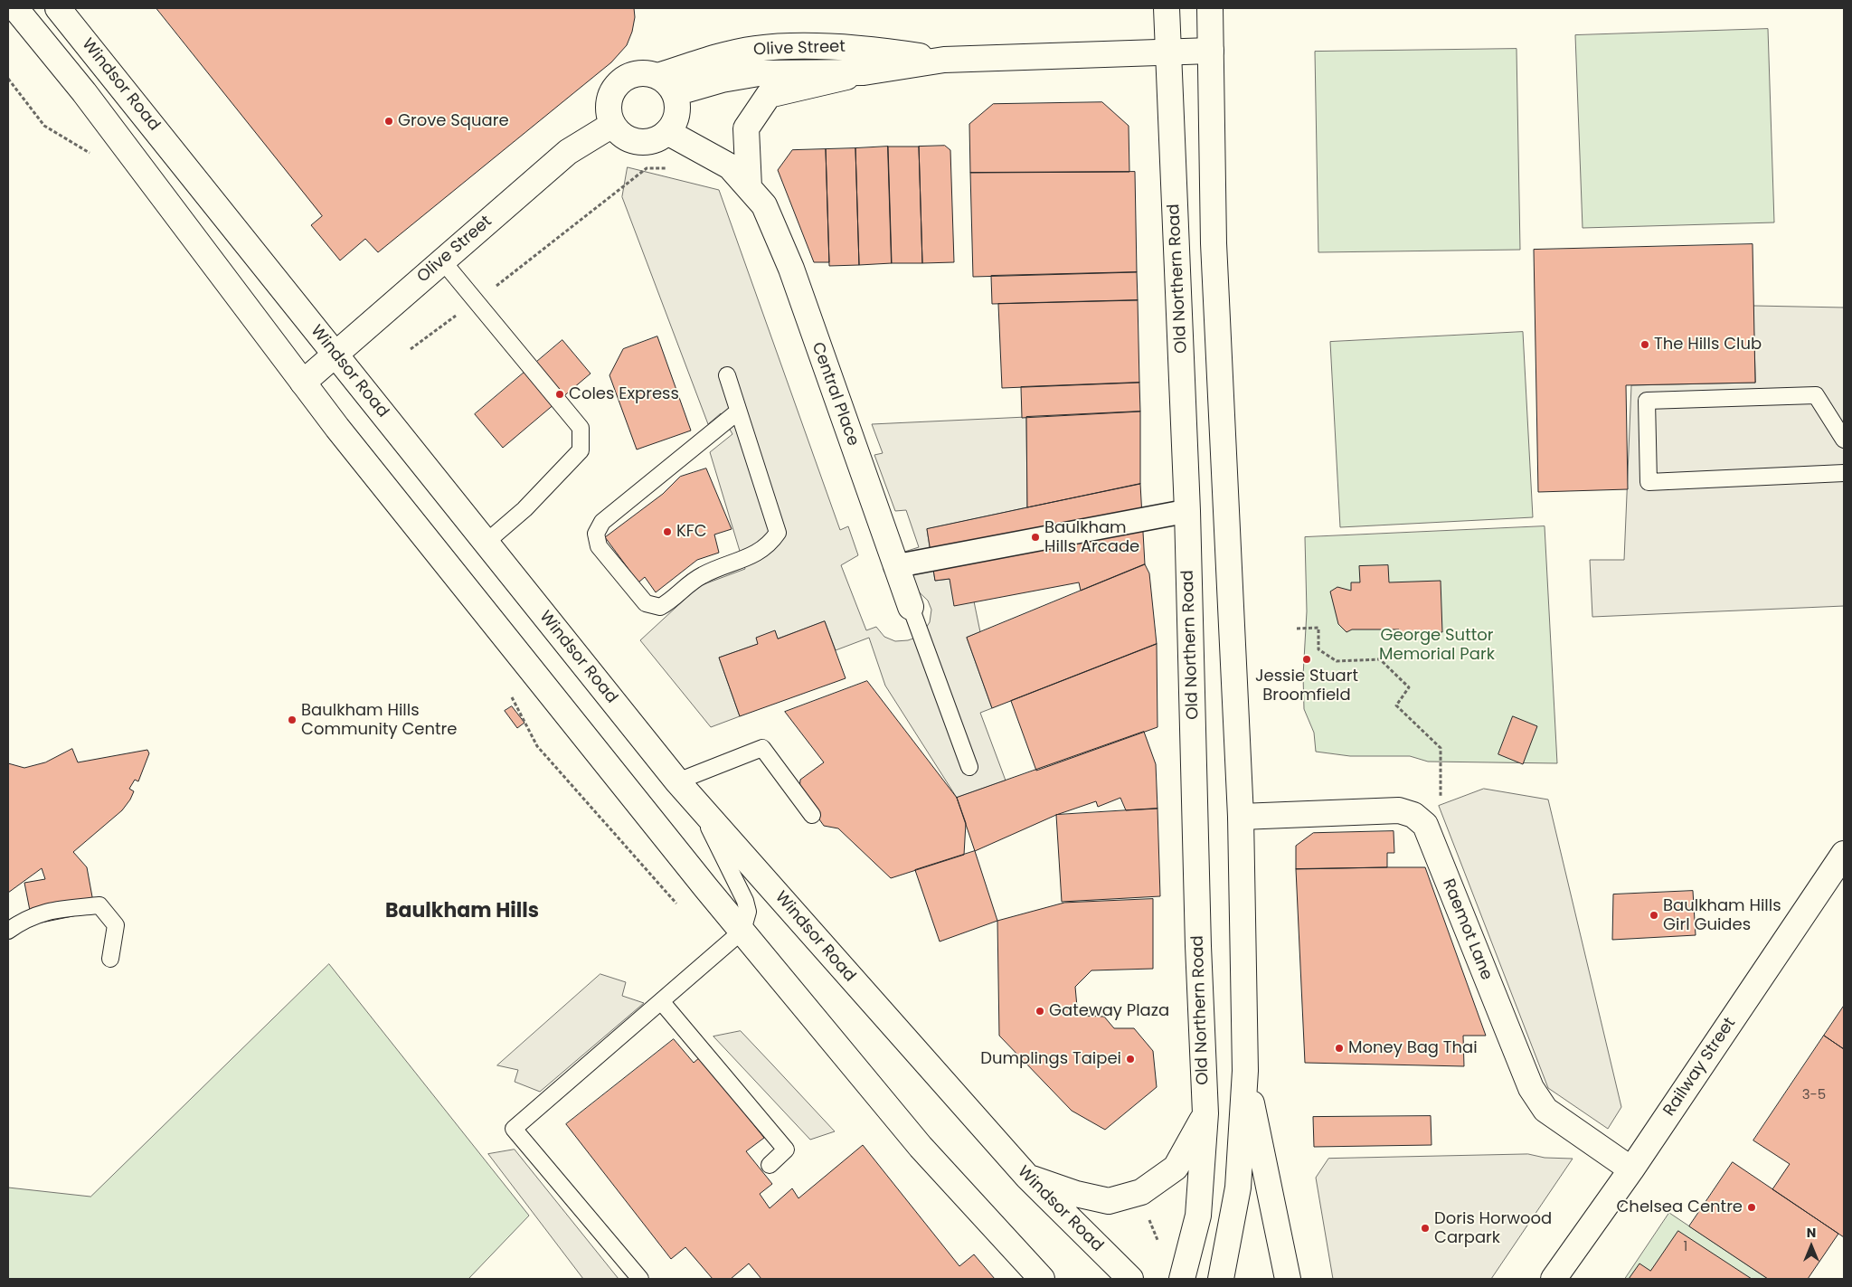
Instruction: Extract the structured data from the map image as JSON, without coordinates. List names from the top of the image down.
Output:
{
  "streets": {
    "main road": [
      "Olive Street",
      "Windsor Road",
      "Old Northern Road",
      "Central Place",
      "Raemot Lane",
      "Railway Street"
    ]
  },
  "crossings": [
    ["Olive Street", "Windsor Road"],
    ["Olive Street", "Old Northern Road"],
    ["Olive Street", "Central Place"],
    ["Raemot Lane", "Railway Street"]
  ],
  "districts": ["Baulkham Hills"],
  "parks": ["George Suttor Memorial Park"],
  "places": [
    "Grove Square",
    "The Hills Club",
    "Coles Express",
    "KFC",
    "Baulkham Hills Arcade",
    "Jessie Stuart Broomfield",
    "Baulkham Hills Community Centre",
    "Baulkham Hills Girl Guides",
    "Gateway Plaza",
    "Money Bag Thai",
    "Dumplings Taipei",
    "Chelsea Centre",
    "Doris Horwood Carpark"
  ],
  "house_numbers": ["3-5", "1"],
  "north": "top"
}
